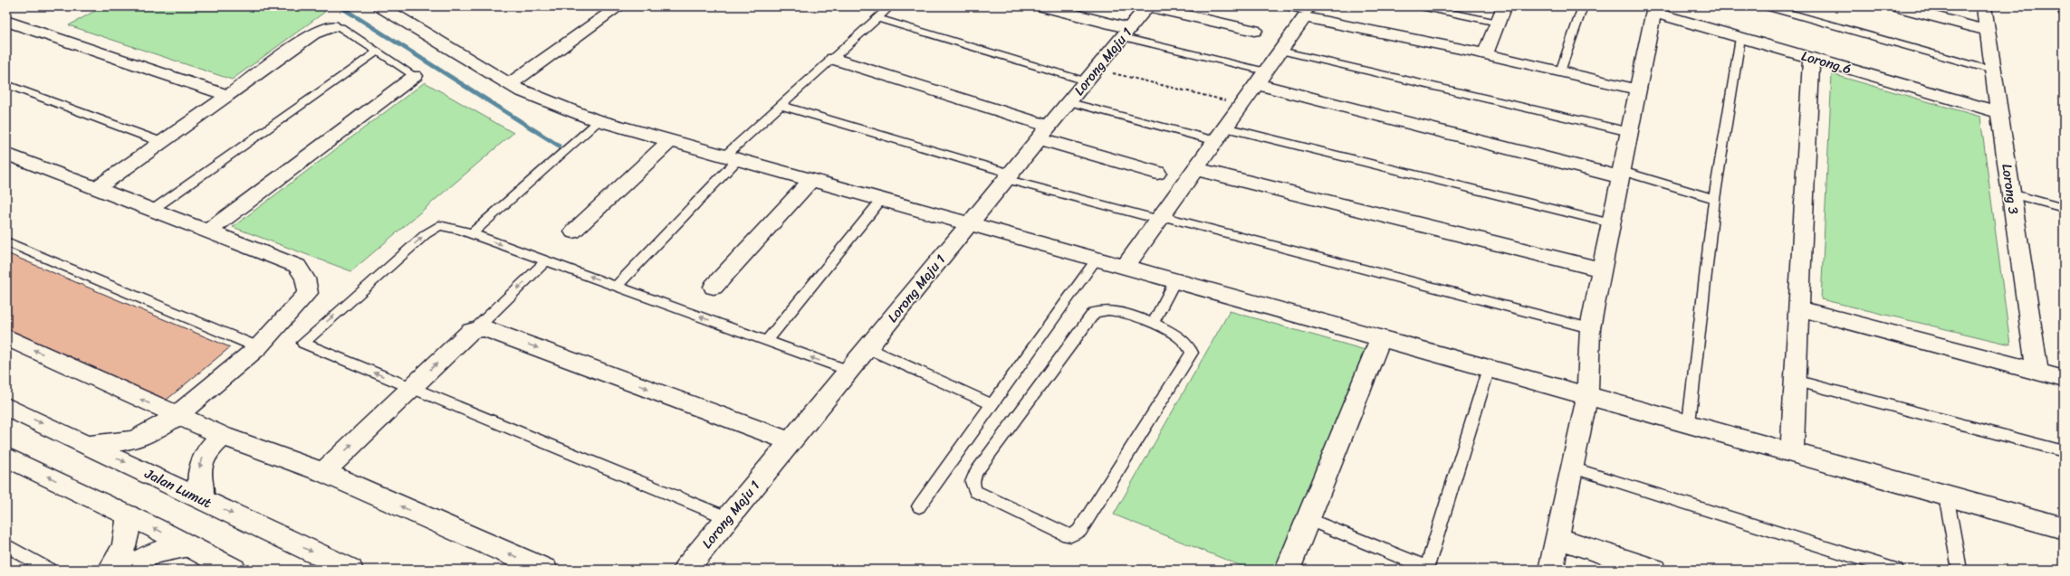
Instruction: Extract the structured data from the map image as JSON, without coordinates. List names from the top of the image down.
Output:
{
  "streets": {
    "street": [
      "Lorong Maju 1",
      "Lorong 6",
      "Lorong 3",
      "Jalan Lumut"
    ]
  },
  "crossings": [
    ["Lorong 6", "Lorong 3"]
  ]
}
